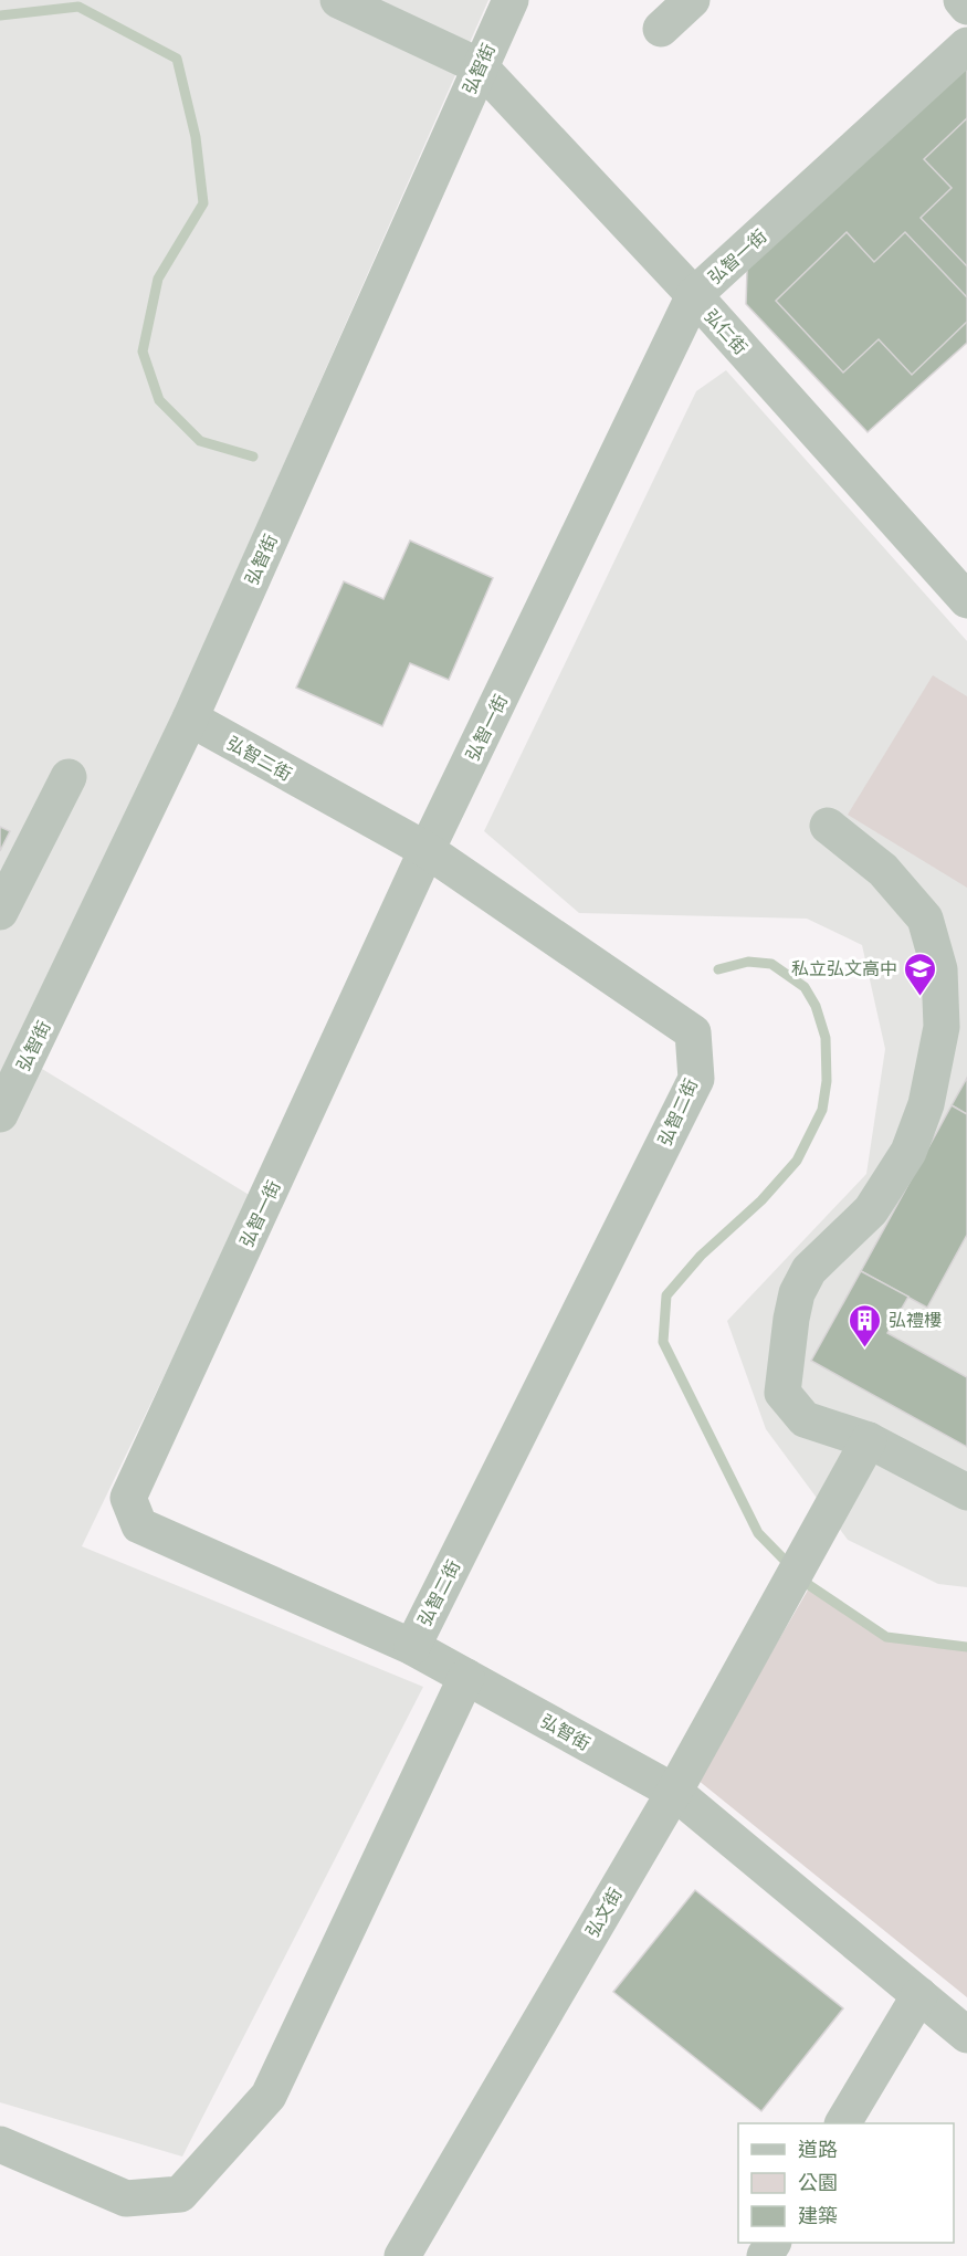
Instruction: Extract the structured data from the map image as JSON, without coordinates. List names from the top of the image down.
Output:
{
  "streets": {
    "street": [
      "弘智街",
      "弘智一街",
      "弘仁街",
      "弘智二街",
      "弘文街"
    ]
  },
  "crossings": [
    ["弘智街", "弘智一街"],
    ["弘智街", "弘仁街"],
    ["弘智街", "弘智二街"],
    ["弘智街", "弘文街"],
    ["弘智一街", "弘仁街"],
    ["弘智一街", "弘智二街"]
  ],
  "places": {
    "school or university": ["私立弘文高中"],
    "building": ["弘禮樓"]
  },
  "legend": ["道路", "公園", "建築"]
}
